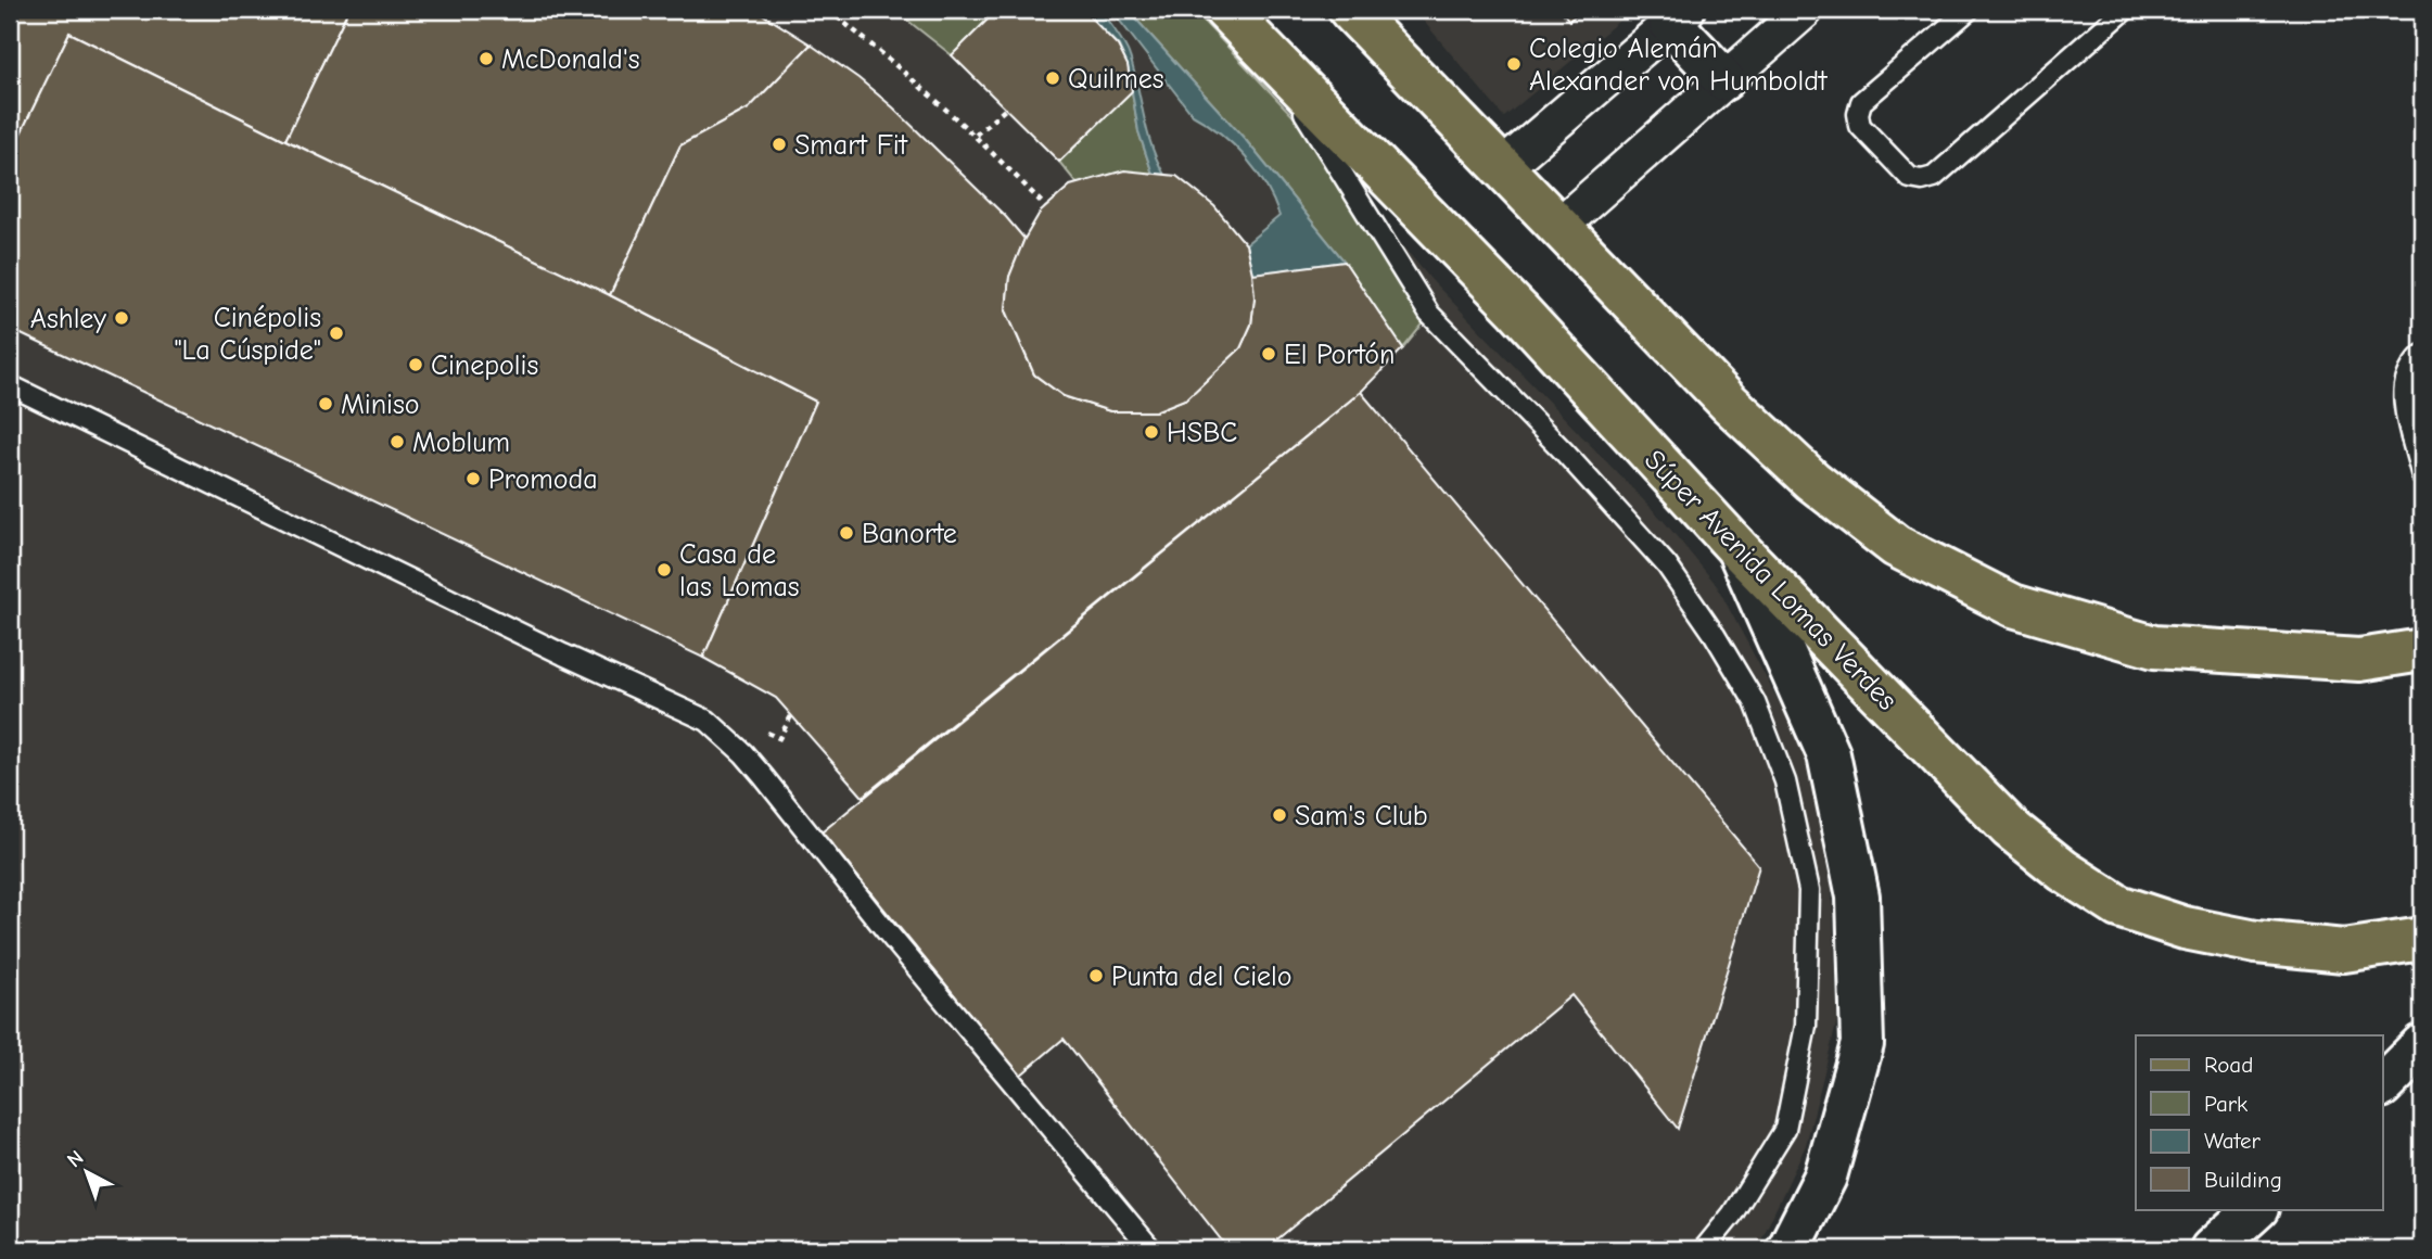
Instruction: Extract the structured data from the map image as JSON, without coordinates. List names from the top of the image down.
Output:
{
  "streets": {
    "main road": ["Súper Avenida Lomas Verdes"]
  },
  "places": [
    "McDonald's",
    "Colegio Alemán Alexander von Humboldt",
    "Quilmes",
    "Smart Fit",
    "Ashley",
    "Cinépolis \"La Cúspide\"",
    "El Portón",
    "Cinepolis",
    "Miniso",
    "HSBC",
    "Moblum",
    "Promoda",
    "Banorte",
    "Casa de las Lomas",
    "Sam's Club",
    "Punta del Cielo"
  ],
  "legend": [
    "Road",
    "Park",
    "Water",
    "Building"
  ],
  "north": "top left"
}
